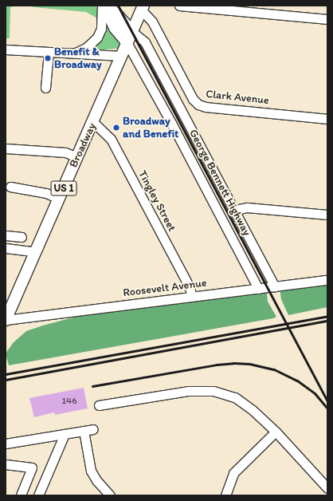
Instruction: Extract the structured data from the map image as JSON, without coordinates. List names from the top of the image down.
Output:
{
  "streets": {
    "main road": ["Broadway", "George Bennett Highway", "US 1"],
    "street": ["Clark Avenue", "Tingley Street", "Roosevelt Avenue"]
  },
  "crossings": [
    ["Clark Avenue", "Broadway"],
    ["Broadway", "George Bennett Highway"],
    ["Broadway", "Tingley Street"],
    ["Broadway", "Roosevelt Avenue"],
    ["George Bennett Highway", "Roosevelt Avenue"],
    ["Tingley Street", "Roosevelt Avenue"]
  ],
  "places": ["Benefit & Broadway", "Broadway and Benefit"],
  "house_numbers": ["146"]
}
